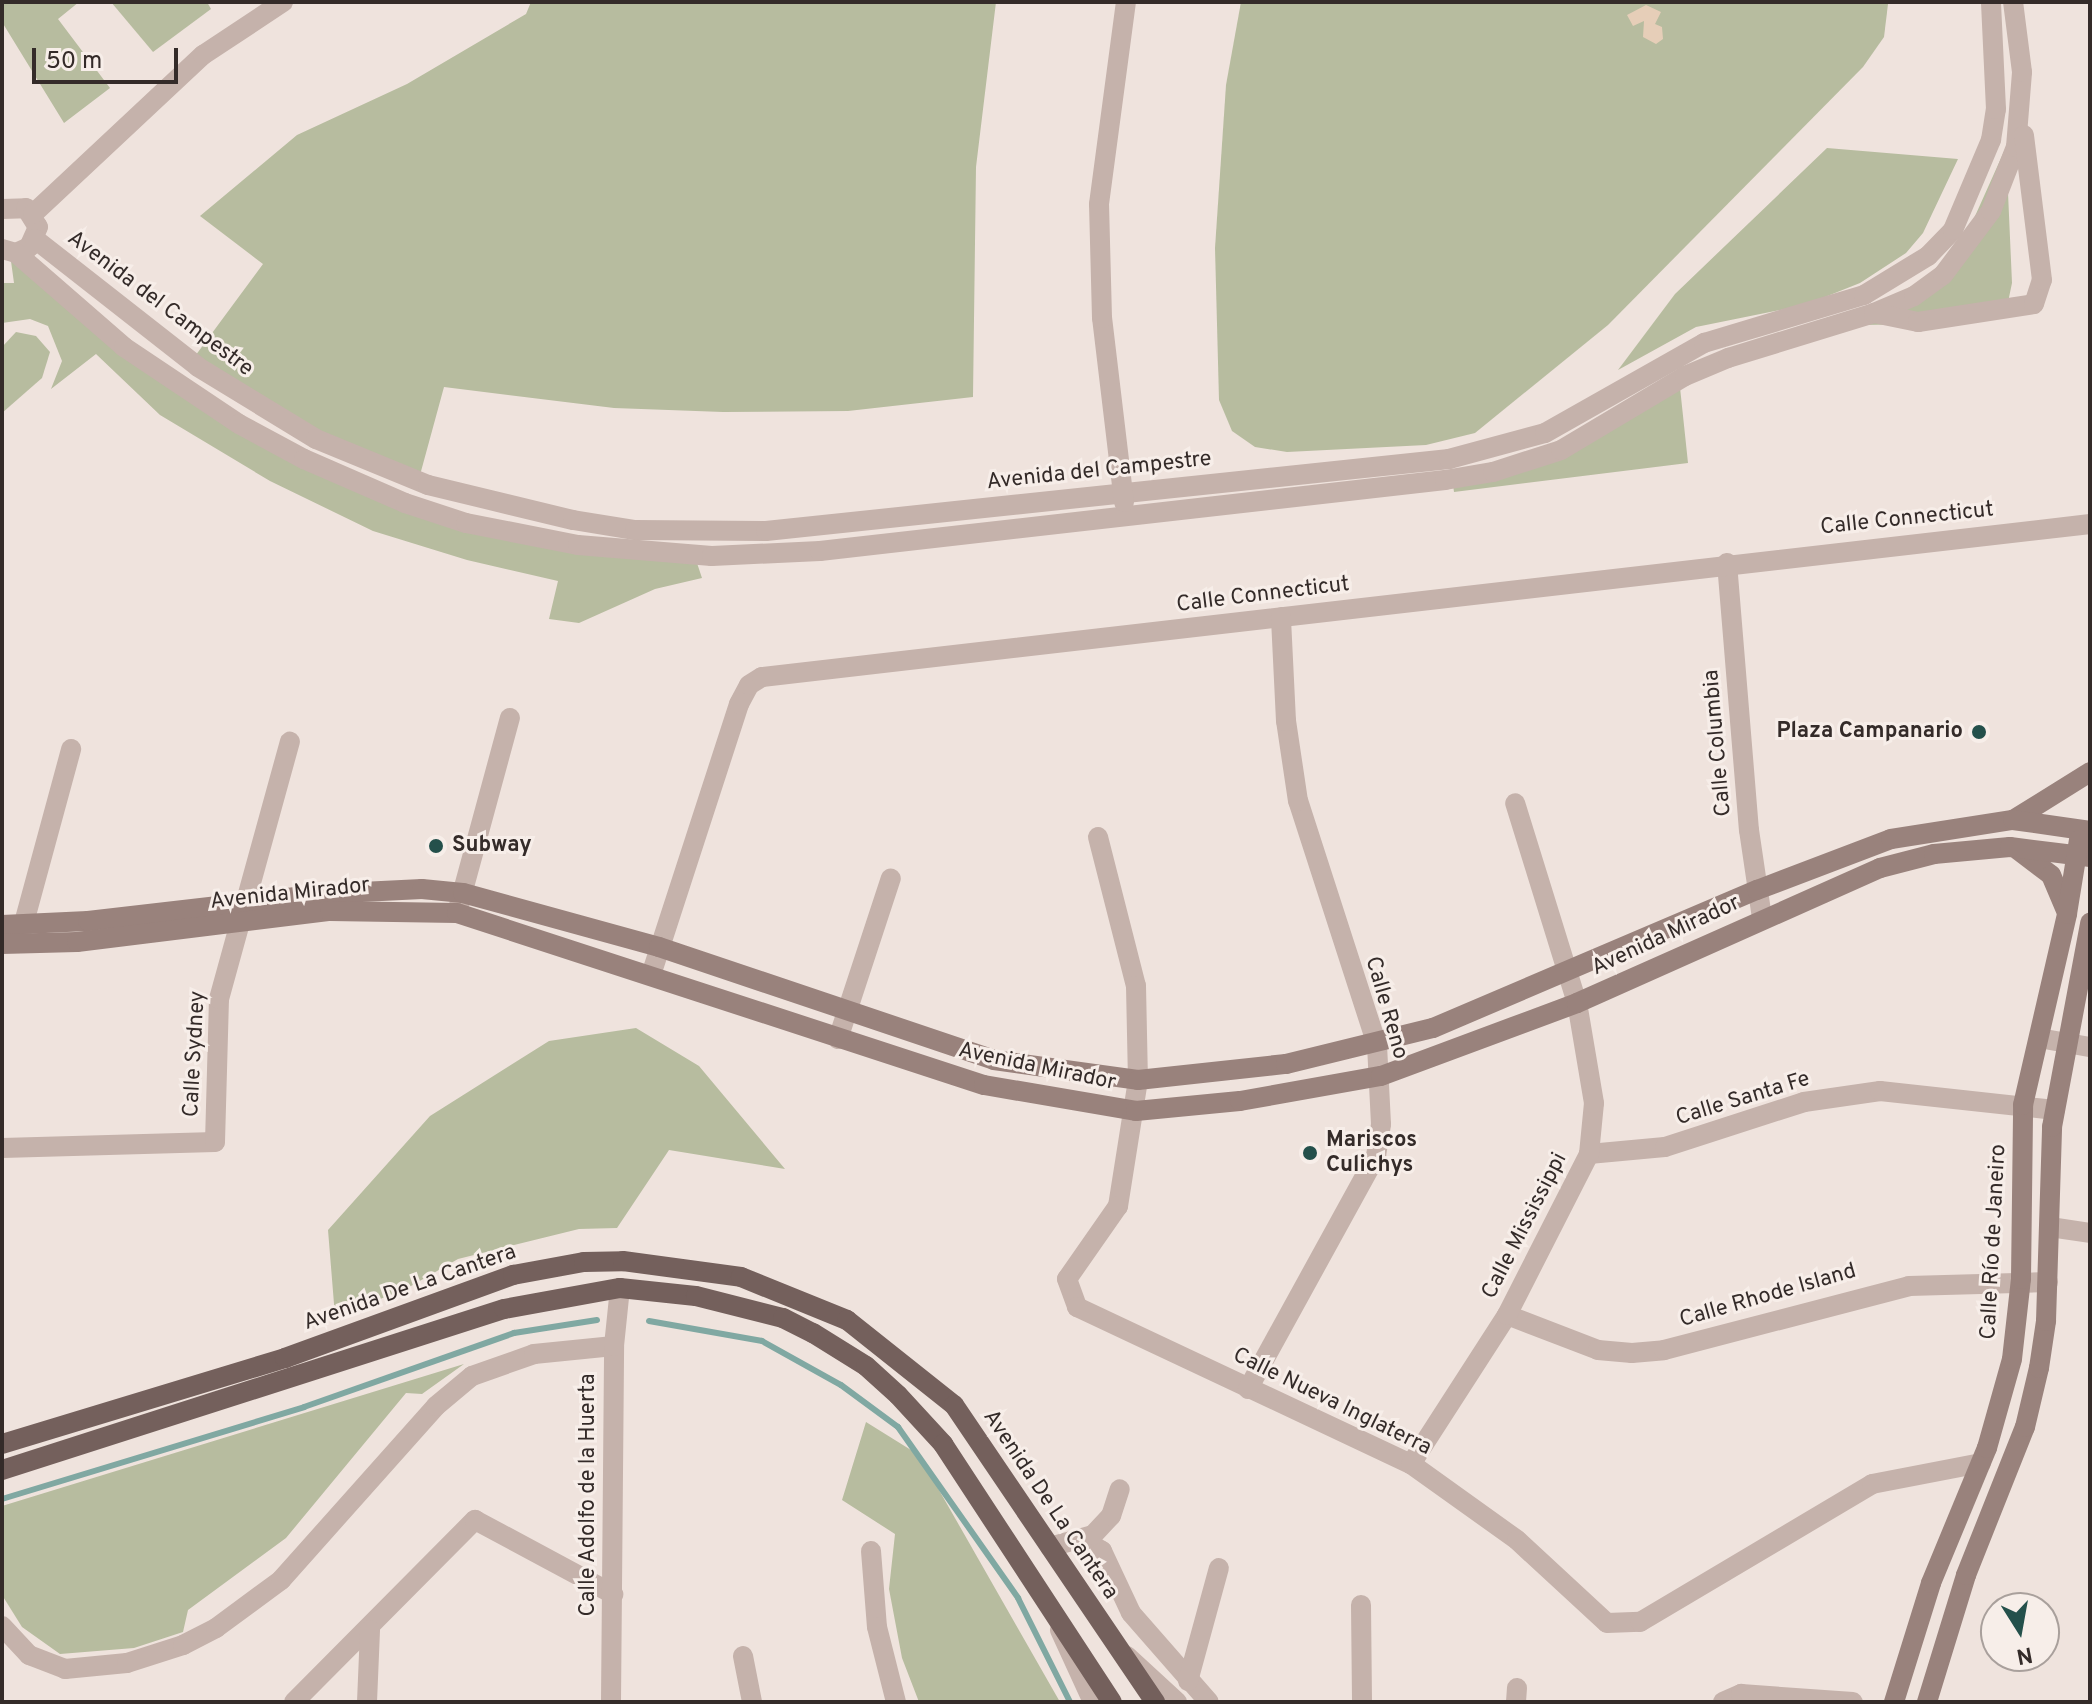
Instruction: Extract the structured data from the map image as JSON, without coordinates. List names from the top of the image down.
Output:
{
  "streets": {
    "main road": ["Avenida Mirador", "Calle Río de Janeiro", "Avenida De La Cantera"],
    "street": [
      "Avenida del Campestre",
      "Calle Connecticut",
      "Calle Columbia",
      "Calle Reno",
      "Calle Sydney",
      "Calle Santa Fe",
      "Calle Mississippi",
      "Calle Rhode Island",
      "Calle Nueva Inglaterra",
      "Calle Adolfo de la Huerta"
    ]
  },
  "crossings": [
    ["Calle Connecticut", "Calle Columbia"],
    ["Calle Connecticut", "Avenida Mirador"],
    ["Calle Connecticut", "Calle Reno"],
    ["Calle Columbia", "Avenida Mirador"],
    ["Avenida Mirador", "Calle Reno"],
    ["Avenida Mirador", "Calle Sydney"],
    ["Avenida Mirador", "Calle Mississippi"],
    ["Avenida Mirador", "Calle Río de Janeiro"],
    ["Avenida Mirador", "Calle Nueva Inglaterra"],
    ["Calle Reno", "Calle Nueva Inglaterra"],
    ["Calle Santa Fe", "Calle Mississippi"],
    ["Calle Santa Fe", "Calle Río de Janeiro"],
    ["Calle Mississippi", "Calle Rhode Island"],
    ["Calle Mississippi", "Calle Nueva Inglaterra"],
    ["Calle Río de Janeiro", "Calle Rhode Island"],
    ["Calle Río de Janeiro", "Calle Nueva Inglaterra"]
  ],
  "places": ["Plaza Campanario", "Subway", "Mariscos Culichys"],
  "scale_bar": "50 m",
  "north": "bottom"
}
